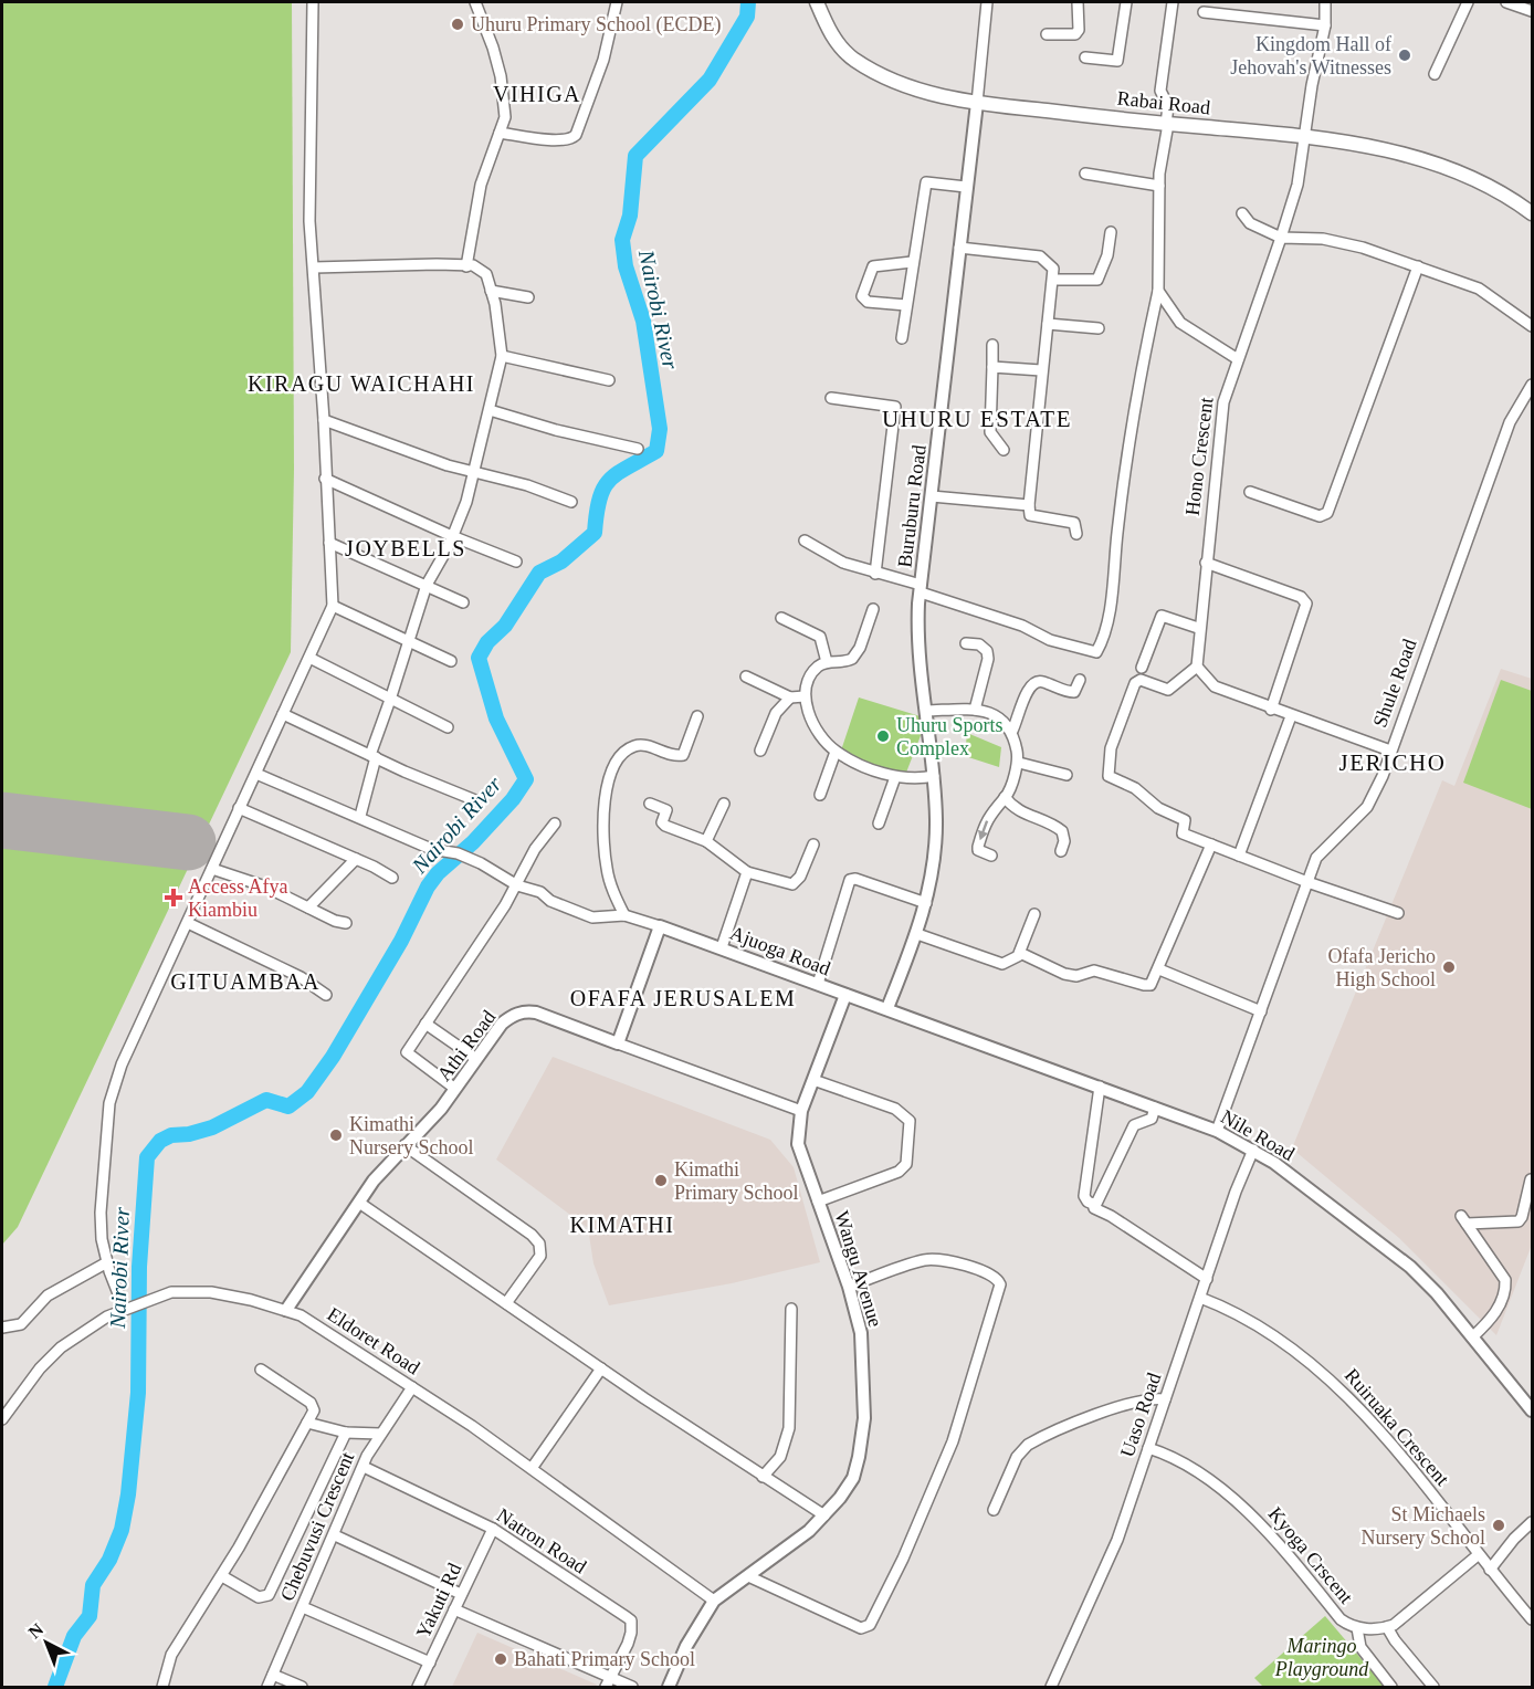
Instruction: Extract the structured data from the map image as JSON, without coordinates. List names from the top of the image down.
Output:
{
  "streets": {
    "main road": ["Rabai Road"],
    "street": [
      "Hono Crescent",
      "Buruburu Road",
      "Shule Road",
      "Ajuoga Road",
      "Athi Road",
      "Nile Road",
      "Wangu Avenue",
      "Eldoret Road",
      "Uaso Road",
      "Ruiruaka Crescent",
      "Chebuvusi Crescent",
      "Natron Road",
      "Kyoga Crscent",
      "Yakuti Rd"
    ]
  },
  "crossings": [
    ["Rabai Road", "Hono Crescent"],
    ["Rabai Road", "Buruburu Road"],
    ["Buruburu Road", "Ajuoga Road"],
    ["Buruburu Road", "Nile Road"],
    ["Shule Road", "Nile Road"],
    ["Ajuoga Road", "Nile Road"],
    ["Ajuoga Road", "Wangu Avenue"],
    ["Athi Road", "Wangu Avenue"],
    ["Athi Road", "Eldoret Road"],
    ["Nile Road", "Uaso Road"],
    ["Wangu Avenue", "Eldoret Road"],
    ["Eldoret Road", "Chebuvusi Crescent"],
    ["Uaso Road", "Ruiruaka Crescent"],
    ["Uaso Road", "Kyoga Crscent"],
    ["Chebuvusi Crescent", "Natron Road"],
    ["Natron Road", "Yakuti Rd"]
  ],
  "districts": [
    "VIHIGA",
    "KIRAGU WAICHAHI",
    "UHURU ESTATE",
    "JOYBELLS",
    "JERICHO",
    "GITUAMBAA",
    "OFAFA JERUSALEM",
    "KIMATHI"
  ],
  "water": ["Nairobi River"],
  "parks": ["Maringo Playground"],
  "places": {
    "other": [
      "Uhuru Primary School (ECDE)",
      "Kingdom Hall of Jehovah's Witnesses",
      "Uhuru Sports Complex",
      "Ofafa Jericho High School",
      "Kimathi Nursery School",
      "Kimathi Primary School",
      "St Michaels Nursery School",
      "Bahati Primary School"
    ],
    "health": ["Access Afya Kiambiu"]
  },
  "north": "top left"
}
